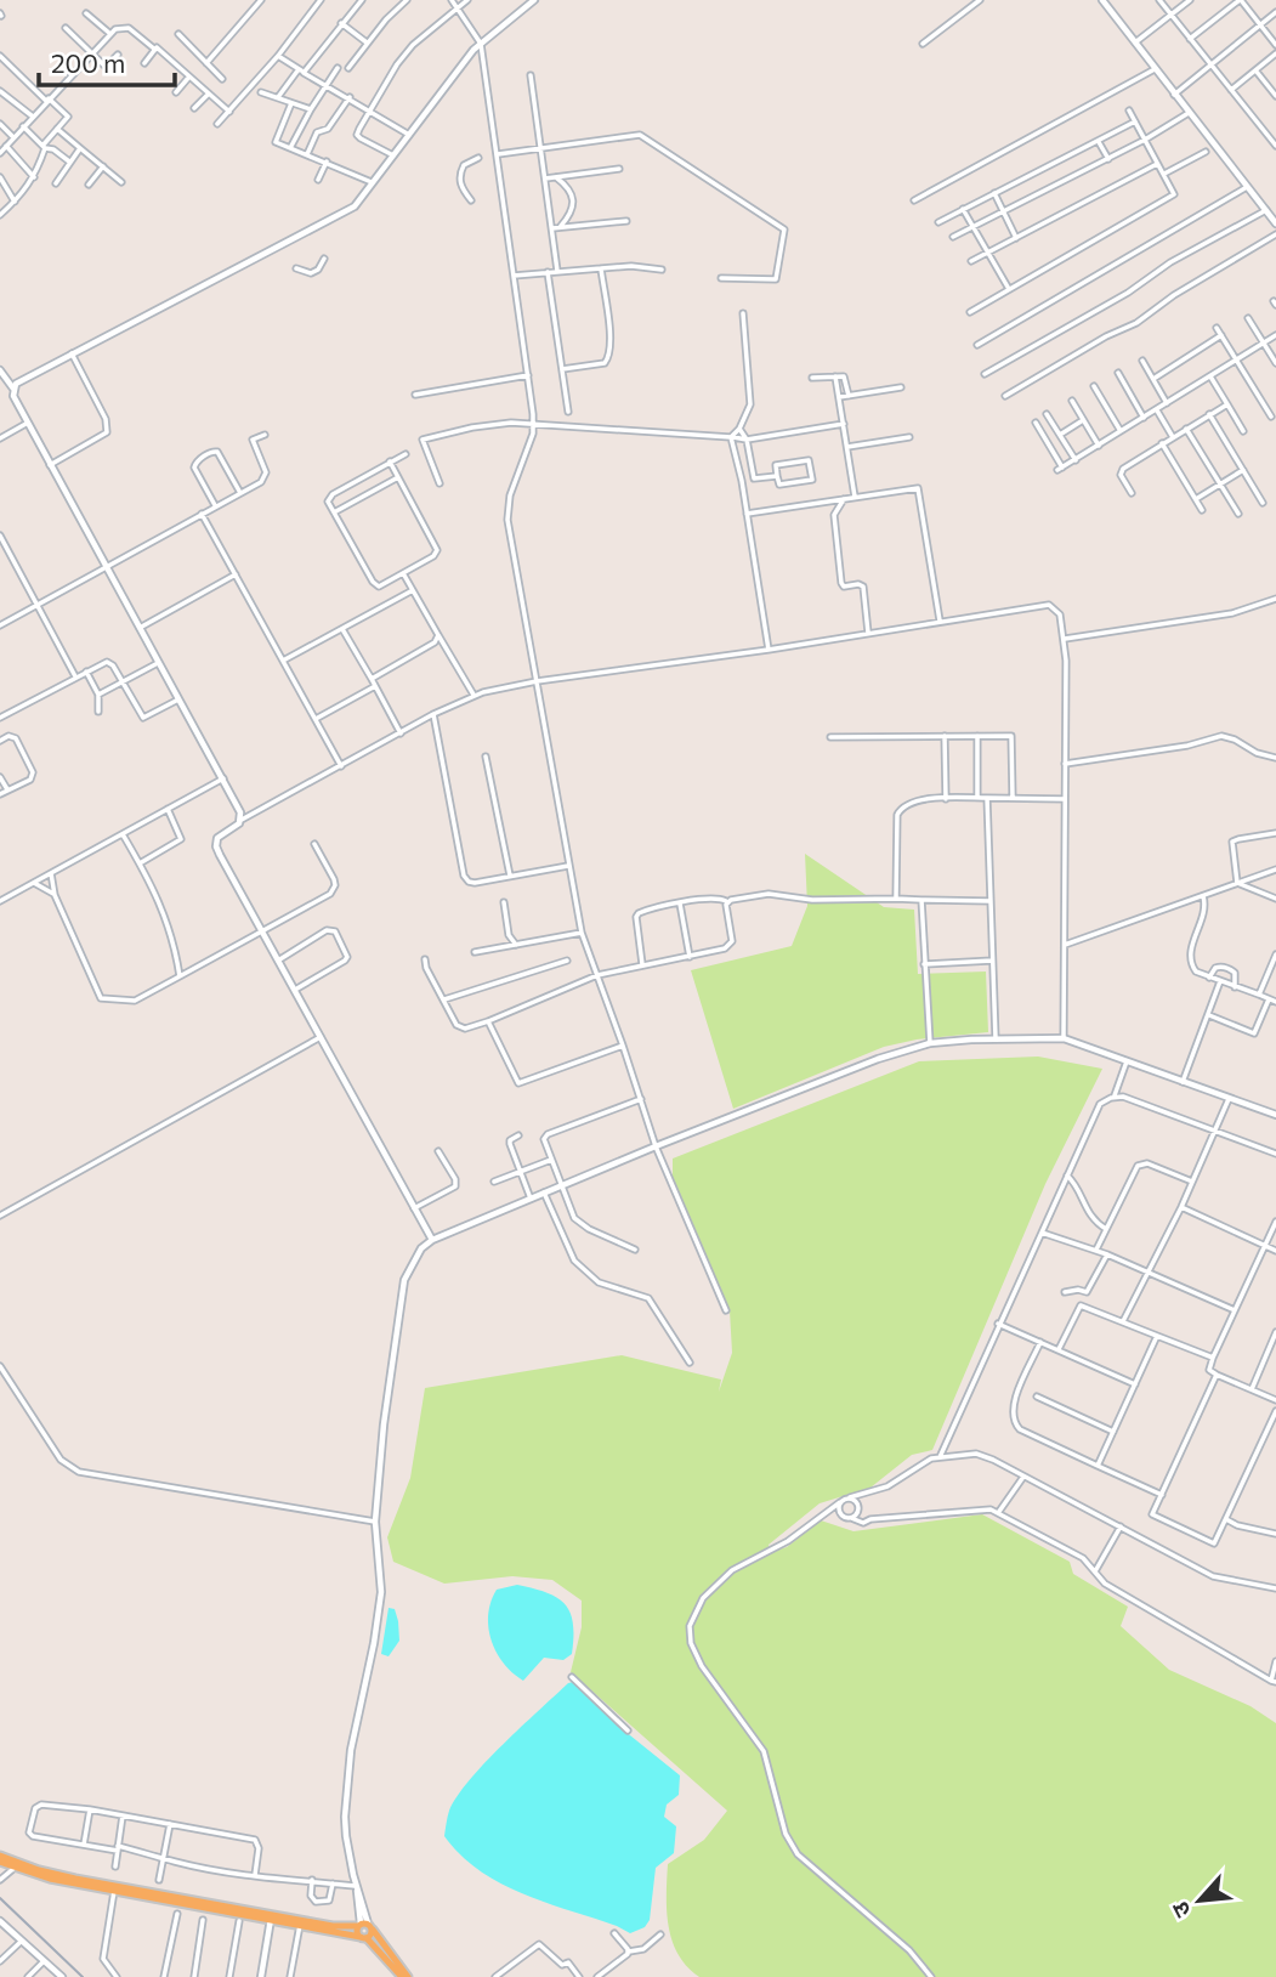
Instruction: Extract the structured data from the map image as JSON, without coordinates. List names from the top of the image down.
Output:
{
  "scale_bar": "200 m",
  "north": "bottom left"
}
